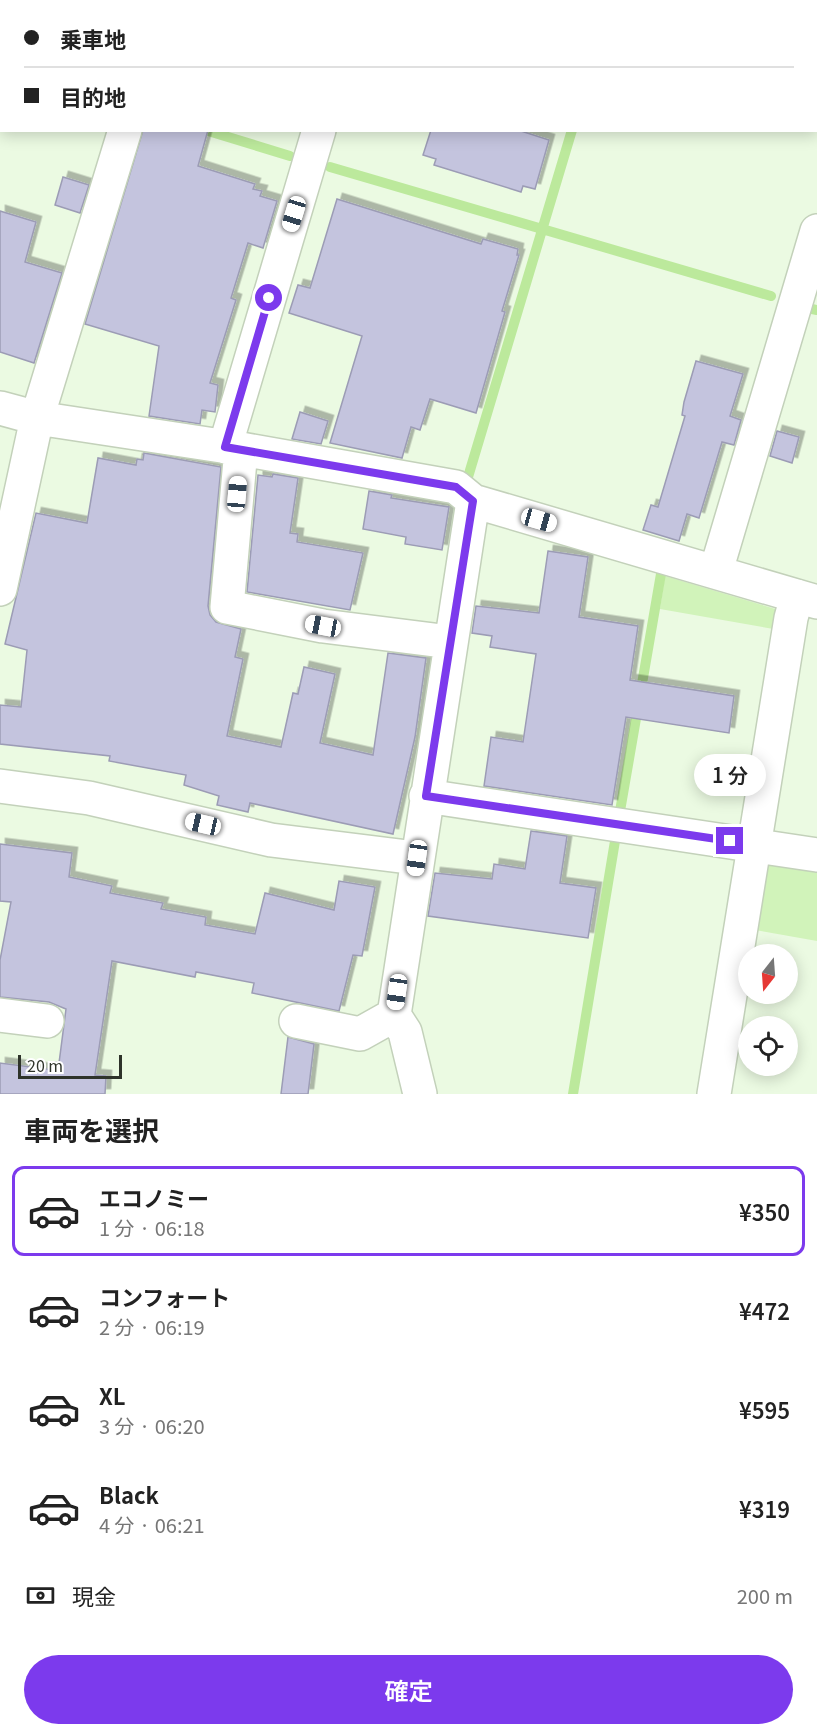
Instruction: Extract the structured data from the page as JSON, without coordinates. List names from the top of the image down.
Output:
{
  "scale_bar": "20 m",
  "north": "bottom",
  "page": {
    "banner": ["乗車地", "目的地"],
    "bubble": "1 分",
    "scale": "20 m",
    "heading": "車両を選択",
    "list": [
      {
        "name": "エコノミー",
        "note": "1 分 · 06:18",
        "value": "¥350"
      },
      {
        "name": "コンフォート",
        "note": "2 分 · 06:19",
        "value": "¥472"
      },
      {
        "name": "XL",
        "note": "3 分 · 06:20",
        "value": "¥595"
      },
      {
        "name": "Black",
        "note": "4 分 · 06:21",
        "value": "¥319"
      }
    ],
    "pay": ["現金", "200 m"],
    "buttons": "確定"
  }
}
